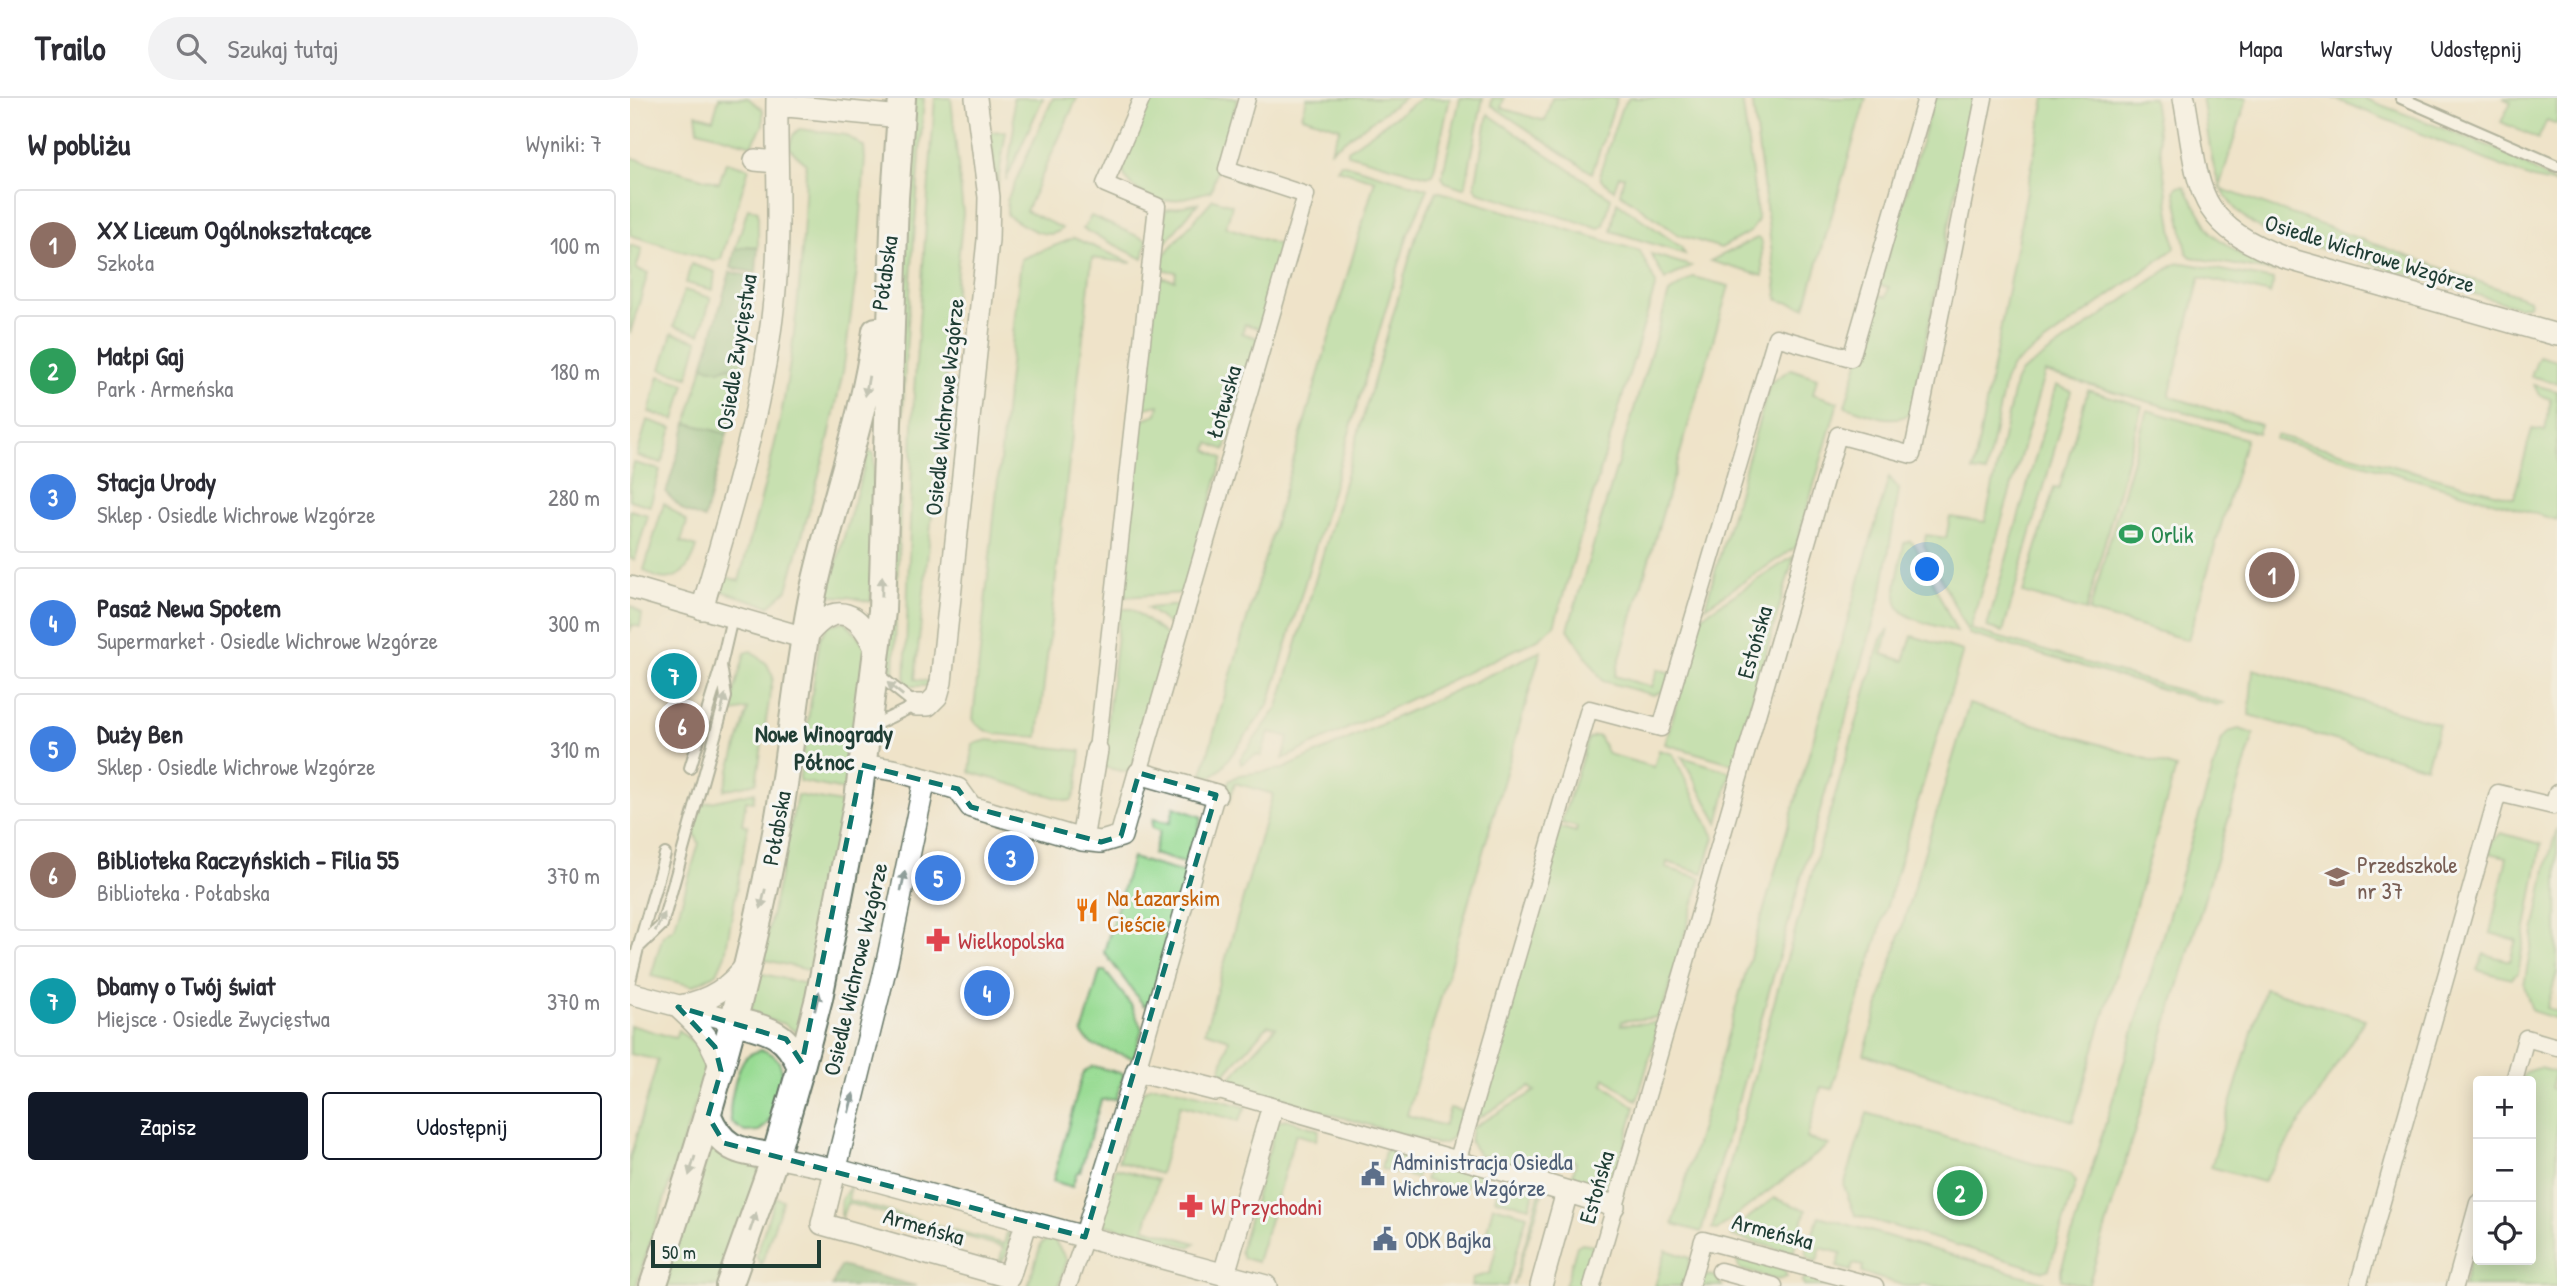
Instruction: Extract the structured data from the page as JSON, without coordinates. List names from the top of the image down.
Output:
{
  "streets": {
    "street": [
      "Osiedle Wichrowe Wzgórze",
      "Połabska",
      "Osiedle Zwycięstwa",
      "Łotewska",
      "Estońska",
      "Armeńska"
    ]
  },
  "crossings": [
    ["Osiedle Wichrowe Wzgórze", "Armeńska"],
    ["Połabska", "Armeńska"]
  ],
  "districts": ["Nowe Winogrady Północ"],
  "places": {
    "sports": ["Orlik"],
    "school or university": ["Przedszkole nr 37"],
    "restaurant": ["Na Łazarskim Cieście"],
    "pharmacy": ["Wielkopolska", "W Przychodni"],
    "public building": ["Administracja Osiedla Wichrowe Wzgórze", "ODK Bajka"]
  },
  "scale_bar": "50 m",
  "page": {
    "header": "Trailo",
    "search": "Szukaj tutaj",
    "nav": ["Mapa", "Warstwy", "Udostępnij"],
    "heading": ["W pobliżu", "Wyniki: 7"],
    "list": [
      {
        "mark": "1",
        "name": "XX Liceum Ogólnokształcące",
        "note": "Szkoła",
        "value": "100 m"
      },
      {
        "mark": "2",
        "name": "Małpi Gaj",
        "note": "Park · Armeńska",
        "value": "180 m"
      },
      {
        "mark": "3",
        "name": "Stacja Urody",
        "note": "Sklep · Osiedle Wichrowe Wzgórze",
        "value": "280 m"
      },
      {
        "mark": "4",
        "name": "Pasaż Newa Społem",
        "note": "Supermarket · Osiedle Wichrowe Wzgórze",
        "value": "300 m"
      },
      {
        "mark": "5",
        "name": "Duży Ben",
        "note": "Sklep · Osiedle Wichrowe Wzgórze",
        "value": "310 m"
      },
      {
        "mark": "6",
        "name": "Biblioteka Raczyńskich - Filia 55",
        "note": "Biblioteka · Połabska",
        "value": "370 m"
      },
      {
        "mark": "7",
        "name": "Dbamy o Twój świat",
        "note": "Miejsce · Osiedle Zwycięstwa",
        "value": "370 m"
      }
    ],
    "pins": [
      "1",
      "7",
      "6",
      "3",
      "5",
      "4",
      "2"
    ],
    "buttons": ["Zapisz", "Udostępnij"],
    "map_buttons": ["+", "−"],
    "scale": "50 m"
  }
}
